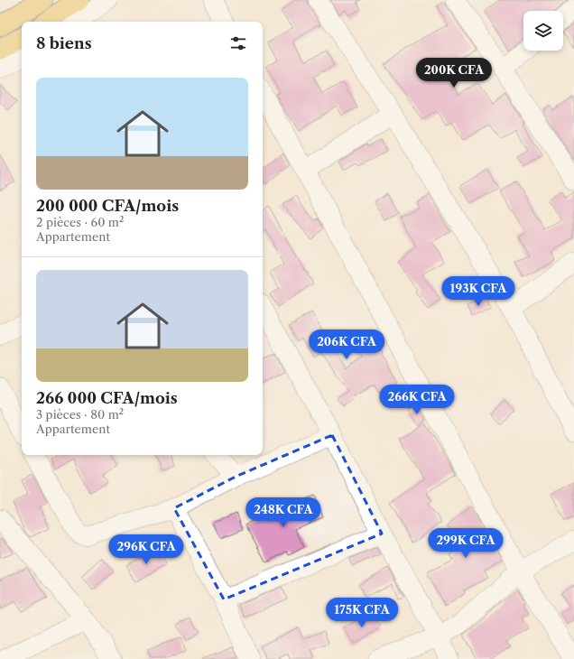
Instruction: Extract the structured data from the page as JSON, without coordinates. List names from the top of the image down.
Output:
{
  "page": {
    "heading": "8 biens",
    "price": [
      "200K CFA",
      "193K CFA",
      "206K CFA",
      "266K CFA",
      "248K CFA",
      "299K CFA",
      "296K CFA",
      "175K CFA"
    ],
    "list": [
      {
        "name": "200 000 CFA/mois",
        "note": "2 pièces · 60 m² · Appartement"
      },
      {
        "name": "266 000 CFA/mois",
        "note": "3 pièces · 80 m² · Appartement"
      }
    ]
  }
}
